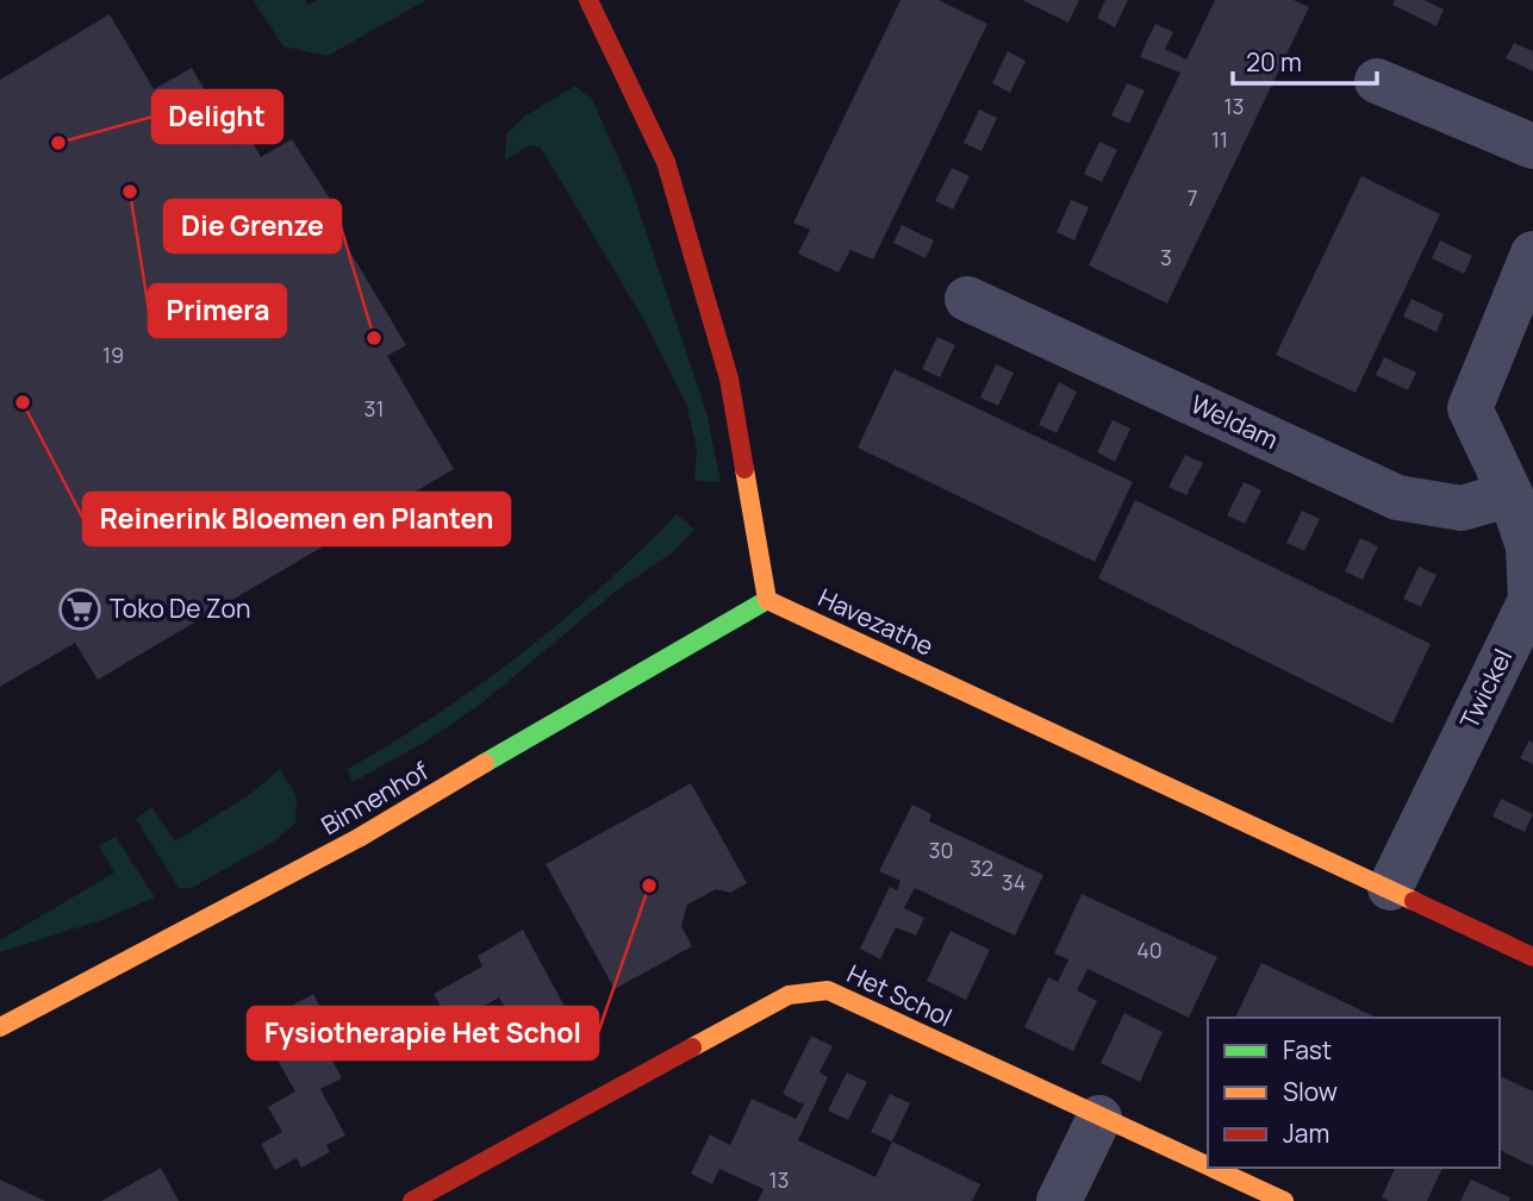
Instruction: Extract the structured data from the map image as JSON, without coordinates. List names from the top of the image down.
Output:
{
  "streets": {
    "street": [
      "Weldam",
      "Havezathe",
      "Twickel",
      "Binnenhof",
      "Het Schol"
    ]
  },
  "crossings": [
    ["Weldam", "Twickel"],
    ["Havezathe", "Twickel"],
    ["Havezathe", "Binnenhof"]
  ],
  "places": {
    "other": [
      "Delight",
      "Primera",
      "Die Grenze",
      "Reinerink Bloemen en Planten",
      "Fysiotherapie Het Schol"
    ],
    "supermarket": ["Toko De Zon"]
  },
  "house_numbers": [
    "13",
    "11",
    "7",
    "3",
    "19",
    "31",
    "30",
    "32",
    "34",
    "40",
    "13"
  ],
  "legend": ["Fast", "Slow", "Jam"],
  "scale_bar": "20 m"
}
